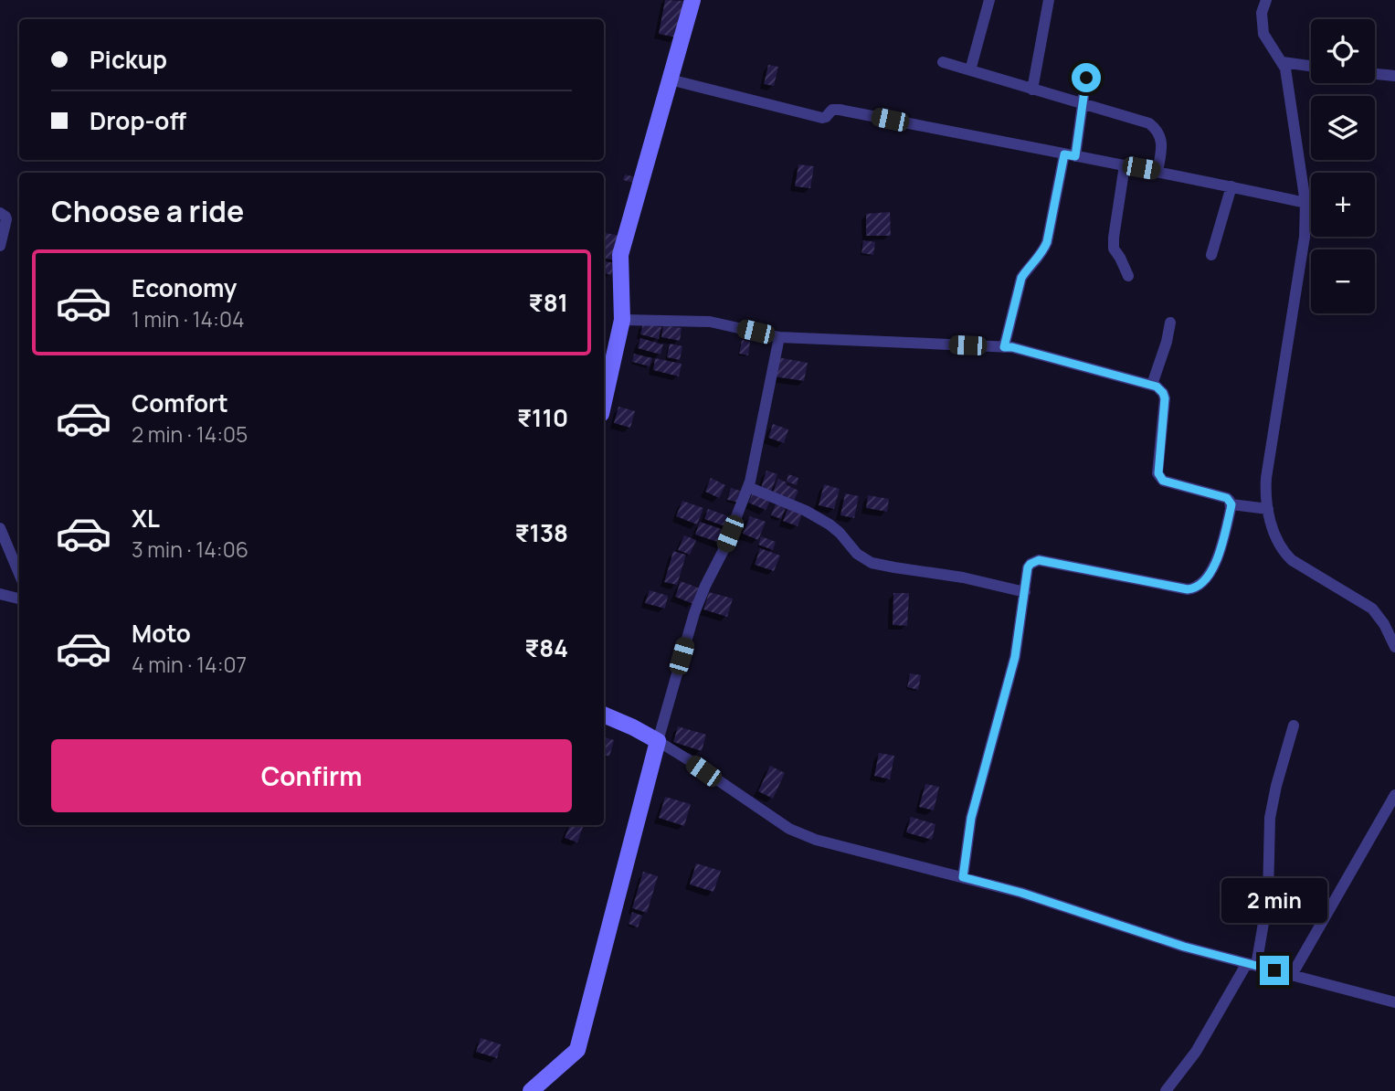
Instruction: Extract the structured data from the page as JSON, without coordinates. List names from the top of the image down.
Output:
{
  "page": {
    "map_buttons": ["+", "−"],
    "banner": ["Pickup", "Drop-off"],
    "heading": "Choose a ride",
    "list": [
      {
        "name": "Economy",
        "note": "1 min · 14:04",
        "value": "₹81"
      },
      {
        "name": "Comfort",
        "note": "2 min · 14:05",
        "value": "₹110"
      },
      {
        "name": "XL",
        "note": "3 min · 14:06",
        "value": "₹138"
      },
      {
        "name": "Moto",
        "note": "4 min · 14:07",
        "value": "₹84"
      }
    ],
    "buttons": "Confirm",
    "bubble": "2 min"
  }
}
